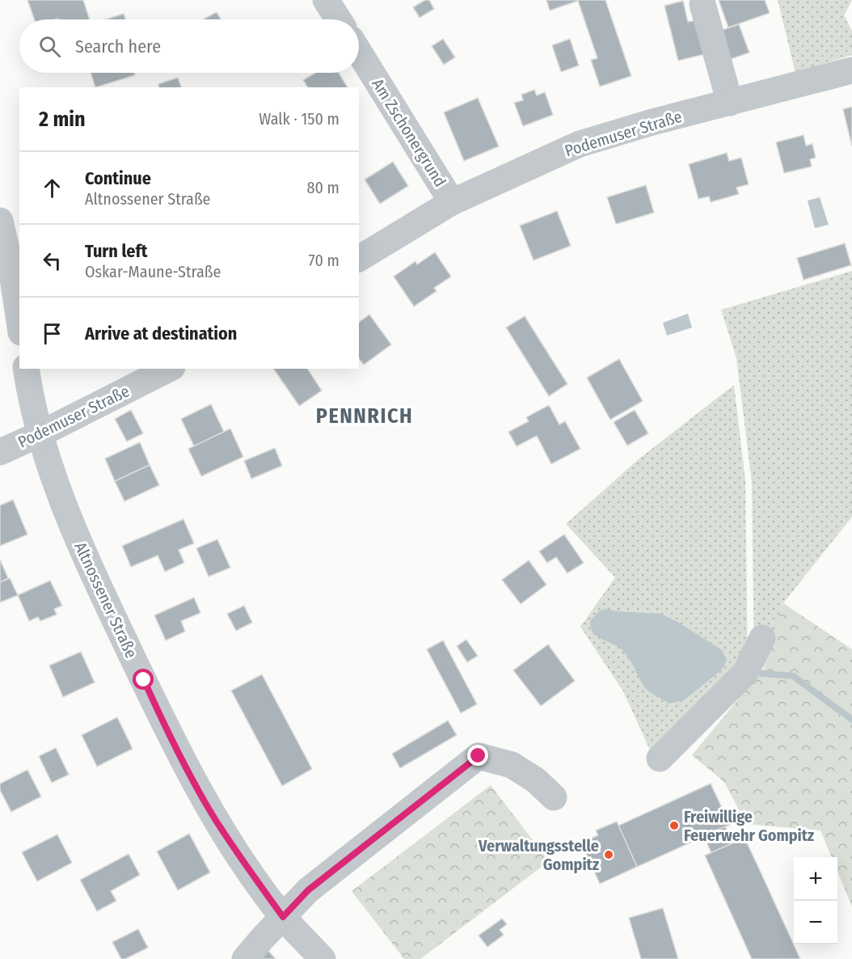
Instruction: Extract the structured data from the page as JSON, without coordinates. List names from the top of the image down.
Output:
{
  "streets": {
    "street": ["Am Zschonergrund", "Podemuser Straße", "Altnossener Straße"]
  },
  "crossings": [
    ["Am Zschonergrund", "Podemuser Straße"],
    ["Podemuser Straße", "Altnossener Straße"]
  ],
  "districts": ["PENNRICH"],
  "places": ["Freiwillige Feuerwehr Gompitz", "Verwaltungsstelle Gompitz"],
  "page": {
    "search": "Search here",
    "heading": ["2 min", "Walk · 150 m"],
    "list": [
      ["Continue", "Altnossener Straße", "80 m"],
      ["Turn left", "Oskar-Maune-Straße", "70 m"],
      "Arrive at destination"
    ],
    "map_buttons": ["+", "−"]
  }
}
